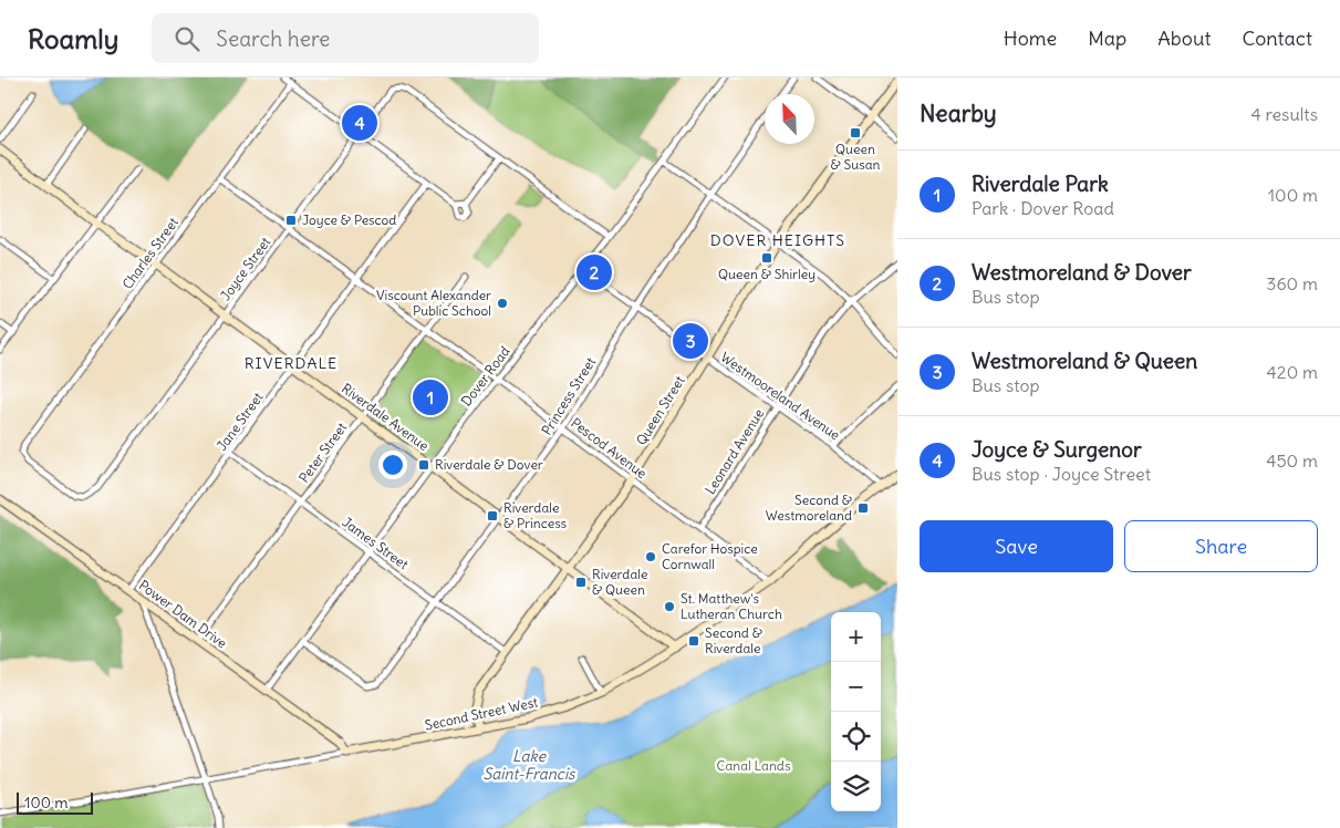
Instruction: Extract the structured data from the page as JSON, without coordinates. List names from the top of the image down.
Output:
{
  "streets": {
    "street": [
      "Charles Street",
      "Joyce Street",
      "Dover Road",
      "Princess Street",
      "Westmooreland Avenue",
      "Queen Street",
      "Riverdale Avenue",
      "Jane Street",
      "Pescod Avenue",
      "Leonard Avenue",
      "Peter Street",
      "James Street",
      "Power Dam Drive",
      "Second Street West"
    ]
  },
  "crossings": [
    ["Charles Street", "Joyce Street"],
    ["Charles Street", "Riverdale Avenue"],
    ["Charles Street", "Pescod Avenue"],
    ["Joyce Street", "Dover Road"],
    ["Joyce Street", "Riverdale Avenue"],
    ["Joyce Street", "Pescod Avenue"],
    ["Dover Road", "Princess Street"],
    ["Dover Road", "Westmooreland Avenue"],
    ["Dover Road", "Riverdale Avenue"],
    ["Dover Road", "Pescod Avenue"],
    ["Dover Road", "James Street"],
    ["Dover Road", "Power Dam Drive"],
    ["Princess Street", "Westmooreland Avenue"],
    ["Princess Street", "Riverdale Avenue"],
    ["Princess Street", "Pescod Avenue"],
    ["Princess Street", "James Street"],
    ["Westmooreland Avenue", "Queen Street"],
    ["Westmooreland Avenue", "Leonard Avenue"],
    ["Westmooreland Avenue", "Second Street West"],
    ["Queen Street", "Riverdale Avenue"],
    ["Queen Street", "Pescod Avenue"],
    ["Queen Street", "James Street"],
    ["Queen Street", "Second Street West"],
    ["Riverdale Avenue", "Jane Street"],
    ["Riverdale Avenue", "Peter Street"],
    ["Riverdale Avenue", "Second Street West"],
    ["Jane Street", "Pescod Avenue"],
    ["Jane Street", "James Street"],
    ["Jane Street", "Power Dam Drive"],
    ["Pescod Avenue", "Leonard Avenue"],
    ["Pescod Avenue", "Peter Street"],
    ["Pescod Avenue", "Second Street West"],
    ["Peter Street", "James Street"],
    ["Peter Street", "Power Dam Drive"],
    ["Power Dam Drive", "Second Street West"]
  ],
  "districts": ["DOVER HEIGHTS", "RIVERDALE"],
  "water": ["Lake Saint-Francis"],
  "parks": ["Canal Lands"],
  "places": {
    "transit": [
      "Queen & Susan",
      "Joyce & Pescod",
      "Queen & Shirley",
      "Riverdale & Dover",
      "Second & Westmoreland",
      "Riverdale & Princess",
      "Riverdale & Queen",
      "Second & Riverdale"
    ],
    "other": ["Viscount Alexander Public School", "Carefor Hospice Cornwall", "St. Matthew's Lutheran Church"]
  },
  "scale_bar": "100 m",
  "north": "top left",
  "page": {
    "header": "Roamly",
    "search": "Search here",
    "nav": [
      "Home",
      "Map",
      "About",
      "Contact"
    ],
    "heading": ["Nearby", "4 results"],
    "pins": [
      "4",
      "2",
      "3",
      "1"
    ],
    "list": [
      {
        "mark": "1",
        "name": "Riverdale Park",
        "note": "Park · Dover Road",
        "value": "100 m"
      },
      {
        "mark": "2",
        "name": "Westmoreland & Dover",
        "note": "Bus stop",
        "value": "360 m"
      },
      {
        "mark": "3",
        "name": "Westmoreland & Queen",
        "note": "Bus stop",
        "value": "420 m"
      },
      {
        "mark": "4",
        "name": "Joyce & Surgenor",
        "note": "Bus stop · Joyce Street",
        "value": "450 m"
      }
    ],
    "buttons": ["Save", "Share"],
    "map_buttons": ["+", "−"],
    "scale": "100 m"
  }
}
